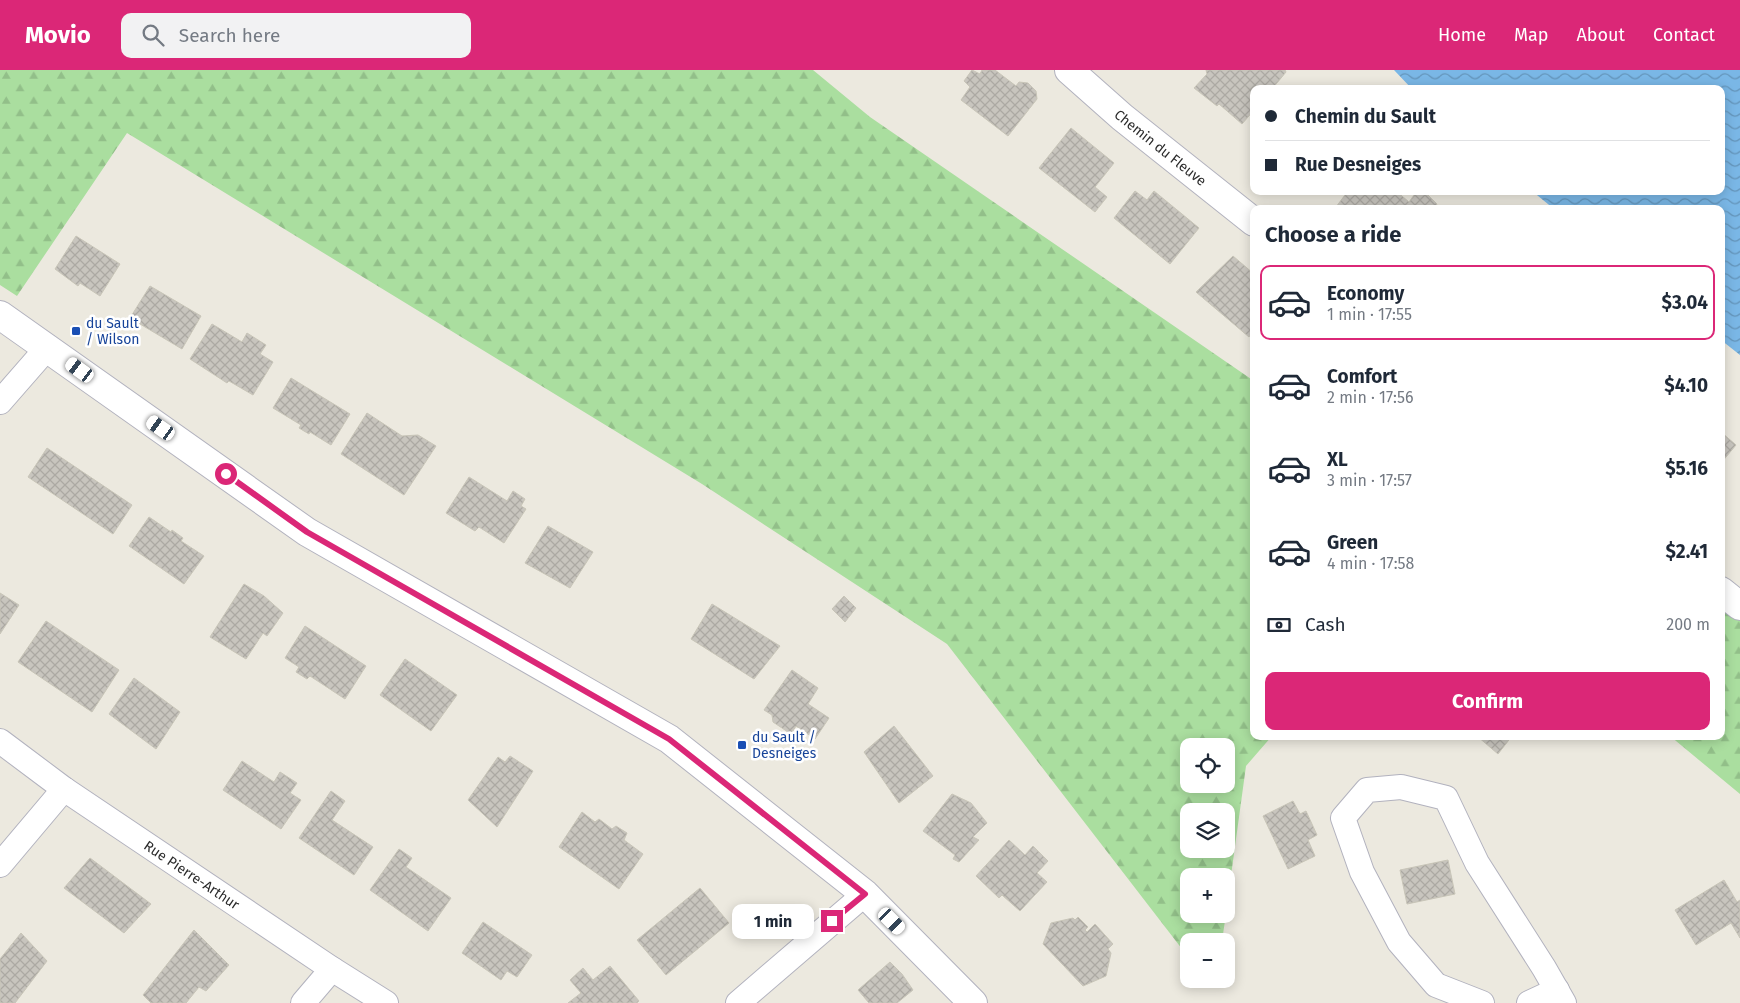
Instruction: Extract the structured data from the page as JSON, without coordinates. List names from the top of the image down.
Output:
{
  "streets": {
    "street": ["Chemin du Fleuve", "Rue Pierre-Arthur"]
  },
  "places": {
    "transit": ["du Sault / Wilson", "du Sault / Desneiges"]
  },
  "page": {
    "header": "Movio",
    "search": "Search here",
    "nav": [
      "Home",
      "Map",
      "About",
      "Contact"
    ],
    "banner": ["Chemin du Sault", "Rue Desneiges"],
    "heading": "Choose a ride",
    "list": [
      {
        "name": "Economy",
        "note": "1 min · 17:55",
        "value": "$3.04"
      },
      {
        "name": "Comfort",
        "note": "2 min · 17:56",
        "value": "$4.10"
      },
      {
        "name": "XL",
        "note": "3 min · 17:57",
        "value": "$5.16"
      },
      {
        "name": "Green",
        "note": "4 min · 17:58",
        "value": "$2.41"
      }
    ],
    "pay": ["Cash", "200 m"],
    "buttons": "Confirm",
    "map_buttons": ["+", "−"],
    "bubble": "1 min"
  }
}
